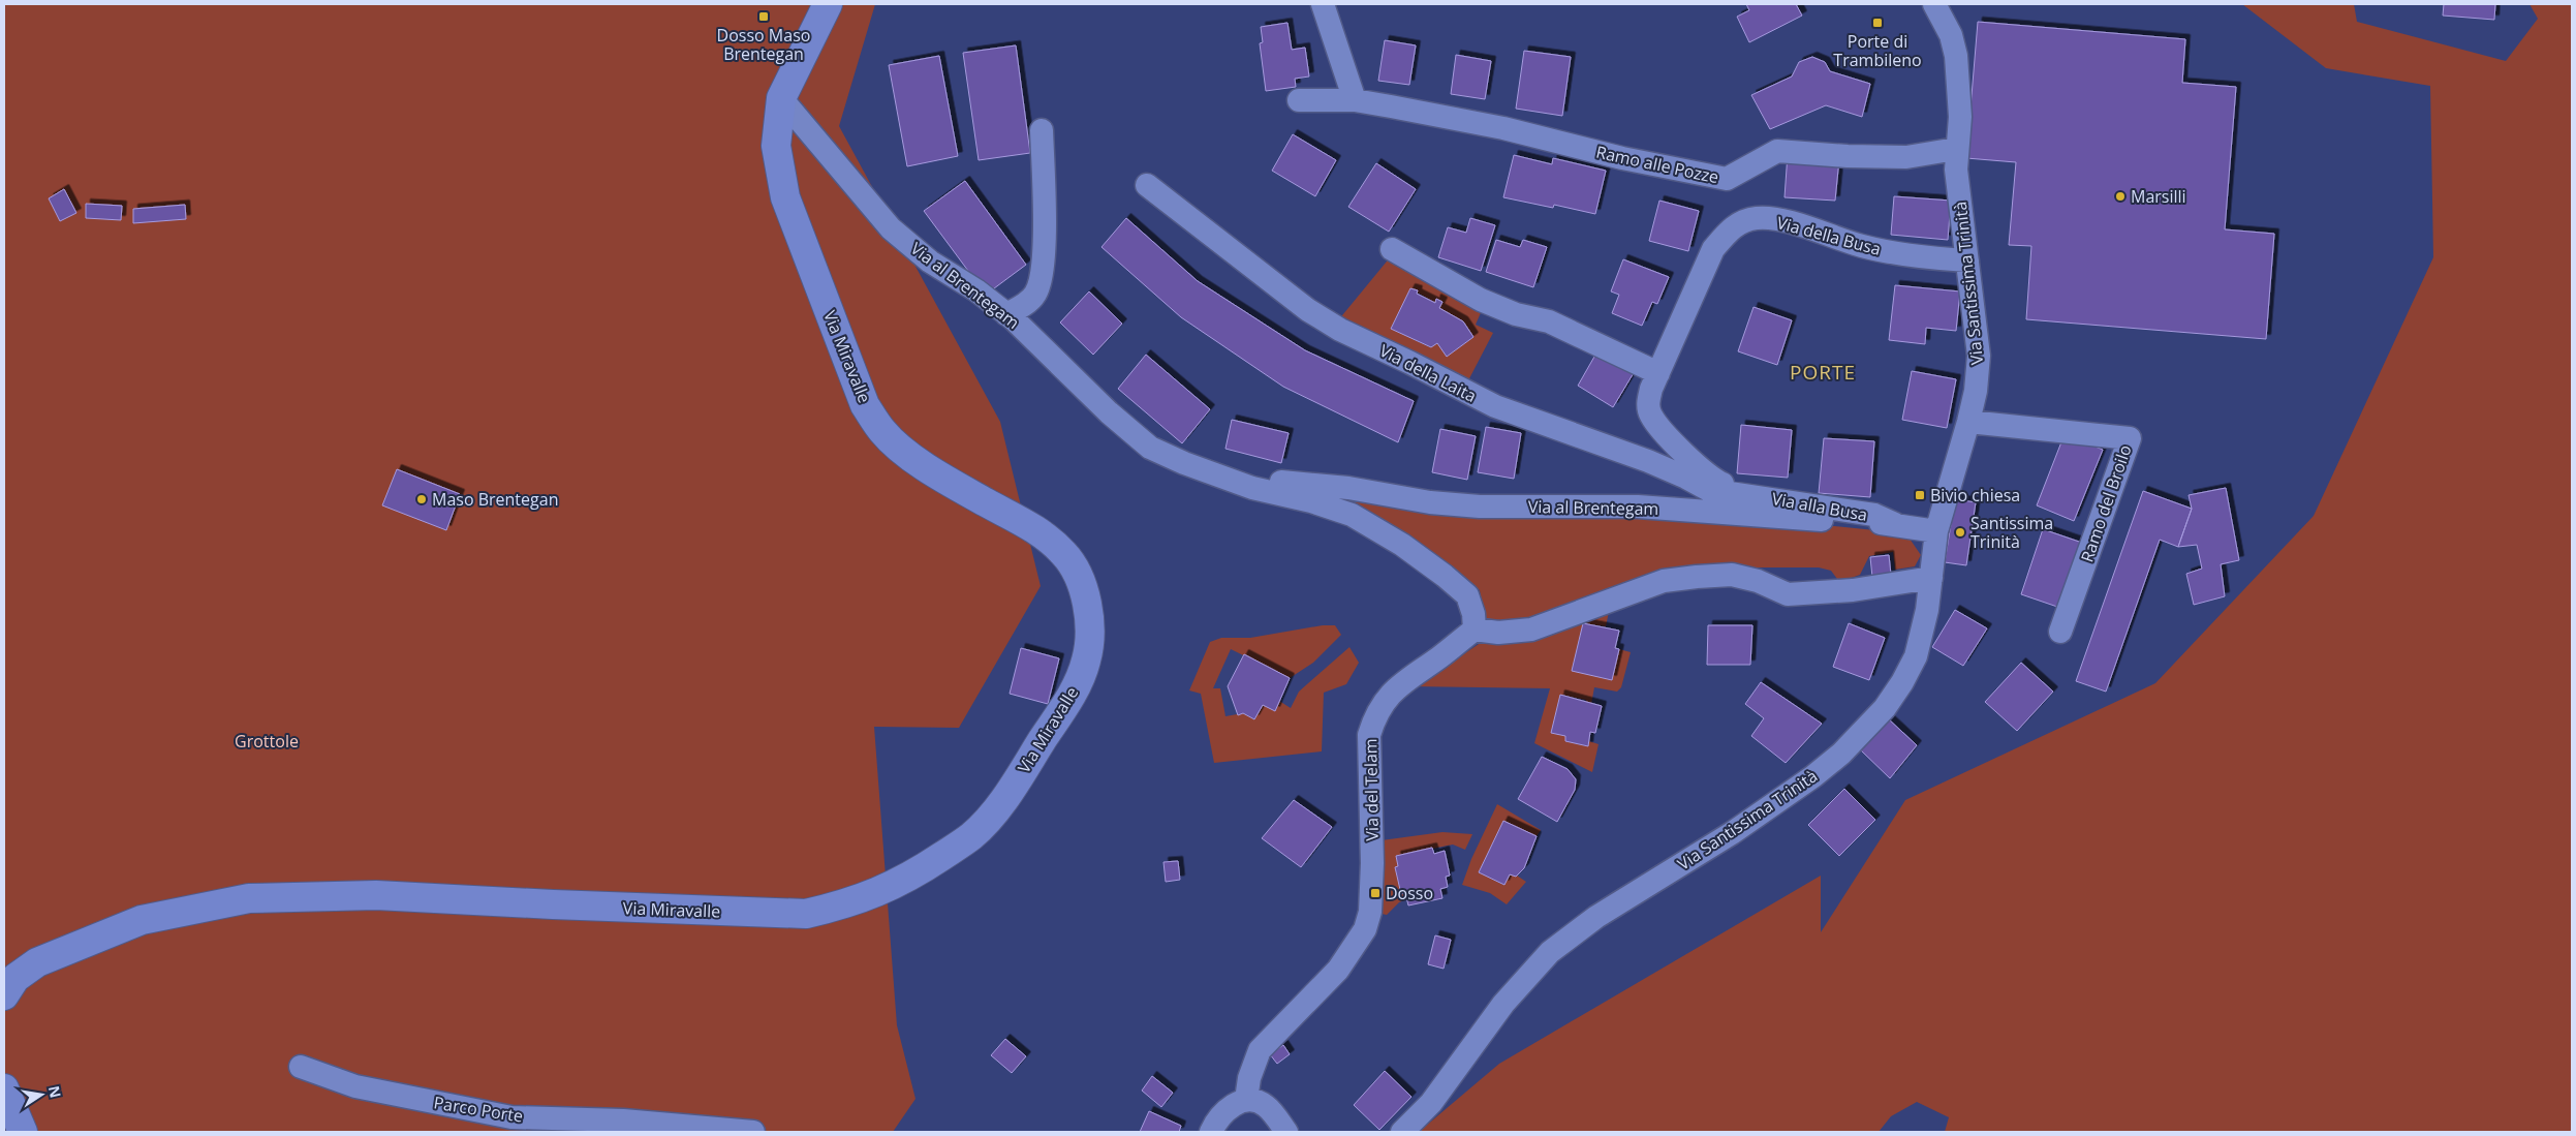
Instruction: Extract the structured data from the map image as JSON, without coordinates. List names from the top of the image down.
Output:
{
  "streets": {
    "street": [
      "Ramo alle Pozze",
      "Via della Busa",
      "Via Santissima Trinità",
      "Via al Brentegam",
      "Via Miravalle",
      "Via della Laita",
      "Ramo del Broilo",
      "Via alla Busa",
      "Via del Telam",
      "Parco Porte"
    ]
  },
  "crossings": [
    ["Ramo alle Pozze", "Via Santissima Trinità"],
    ["Via della Busa", "Via Santissima Trinità"],
    ["Via della Busa", "Via della Laita"],
    ["Via della Busa", "Via alla Busa"],
    ["Via Santissima Trinità", "Via al Brentegam"],
    ["Via Santissima Trinità", "Ramo del Broilo"],
    ["Via al Brentegam", "Via Miravalle"],
    ["Via al Brentegam", "Via alla Busa"],
    ["Via al Brentegam", "Via del Telam"],
    ["Via della Laita", "Via alla Busa"]
  ],
  "districts": ["PORTE"],
  "parks": ["Grottole"],
  "places": {
    "transit": [
      "Dosso Maso Brentegan",
      "Porte di Trambileno",
      "Bivio chiesa",
      "Dosso"
    ],
    "other": ["Marsilli", "Maso Brentegan", "Santissima Trinità"]
  },
  "north": "right"
}
